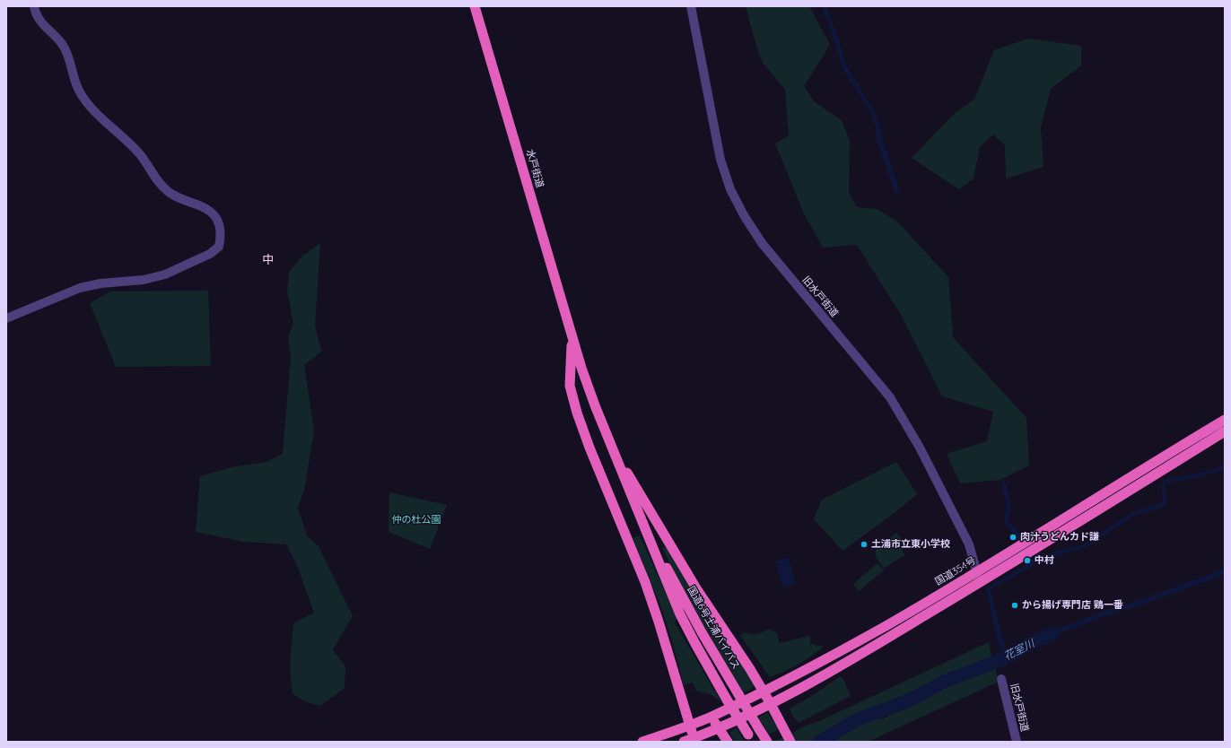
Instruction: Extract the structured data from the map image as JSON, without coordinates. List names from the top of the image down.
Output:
{
  "streets": {
    "highway": ["水戸街道", "国道354号", "国道6号土浦バイパス"],
    "street": ["旧水戸街道"]
  },
  "crossings": [
    ["水戸街道", "国道6号土浦バイパス"],
    ["旧水戸街道", "国道354号"]
  ],
  "districts": ["中"],
  "water": ["花室川"],
  "parks": ["仲の杜公園"],
  "places": [
    "肉汁うどんカド謙",
    "土浦市立東小学校",
    "中村",
    "から揚げ専門店 鶏一番"
  ]
}
